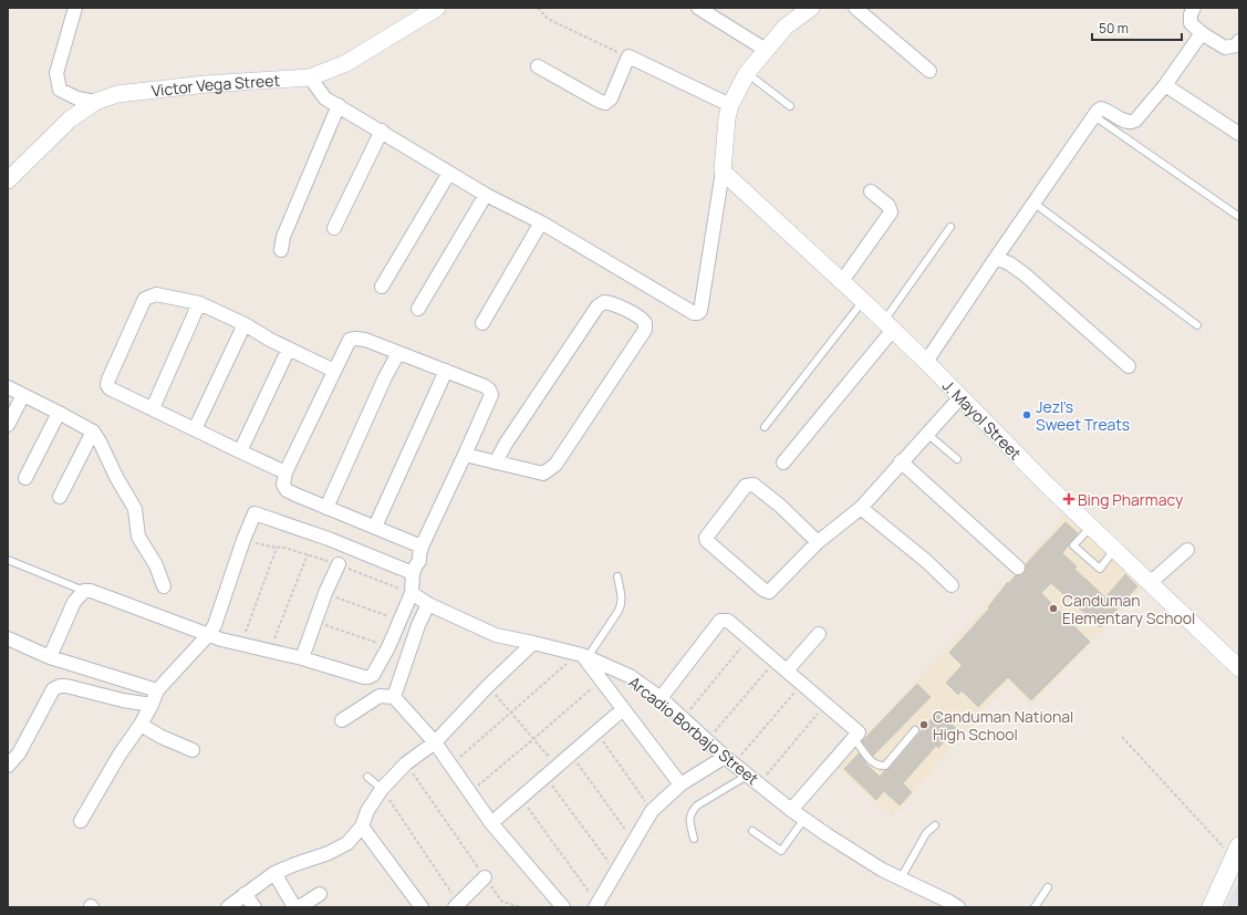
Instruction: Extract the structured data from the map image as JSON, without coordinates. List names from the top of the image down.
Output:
{
  "streets": {
    "street": ["Victor Vega Street", "J. Mayol Street", "Arcadio Borbajo Street"]
  },
  "places": {
    "other": ["Jezl's Sweet Treats", "Canduman Elementary School", "Canduman National High School"],
    "health": ["Bing Pharmacy"]
  },
  "scale_bar": "50 m"
}
